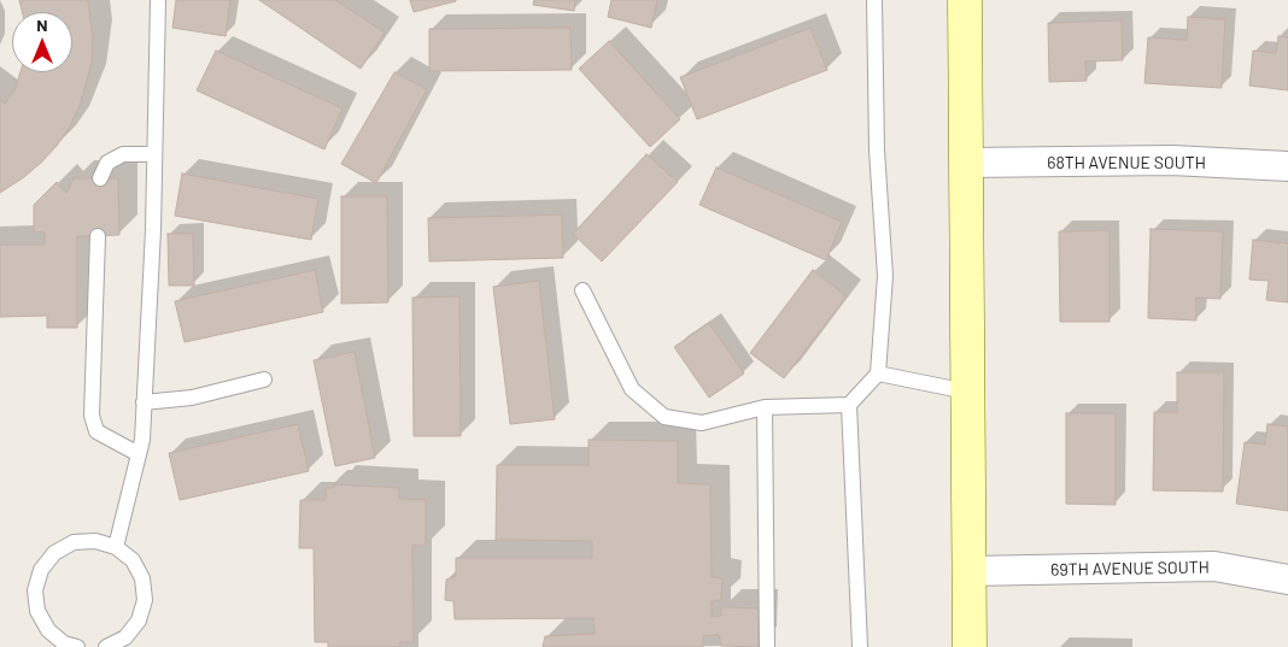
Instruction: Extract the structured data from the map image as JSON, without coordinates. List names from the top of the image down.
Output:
{
  "streets": {
    "street": ["68TH AVENUE SOUTH", "69TH AVENUE SOUTH"]
  },
  "north": "top"
}
